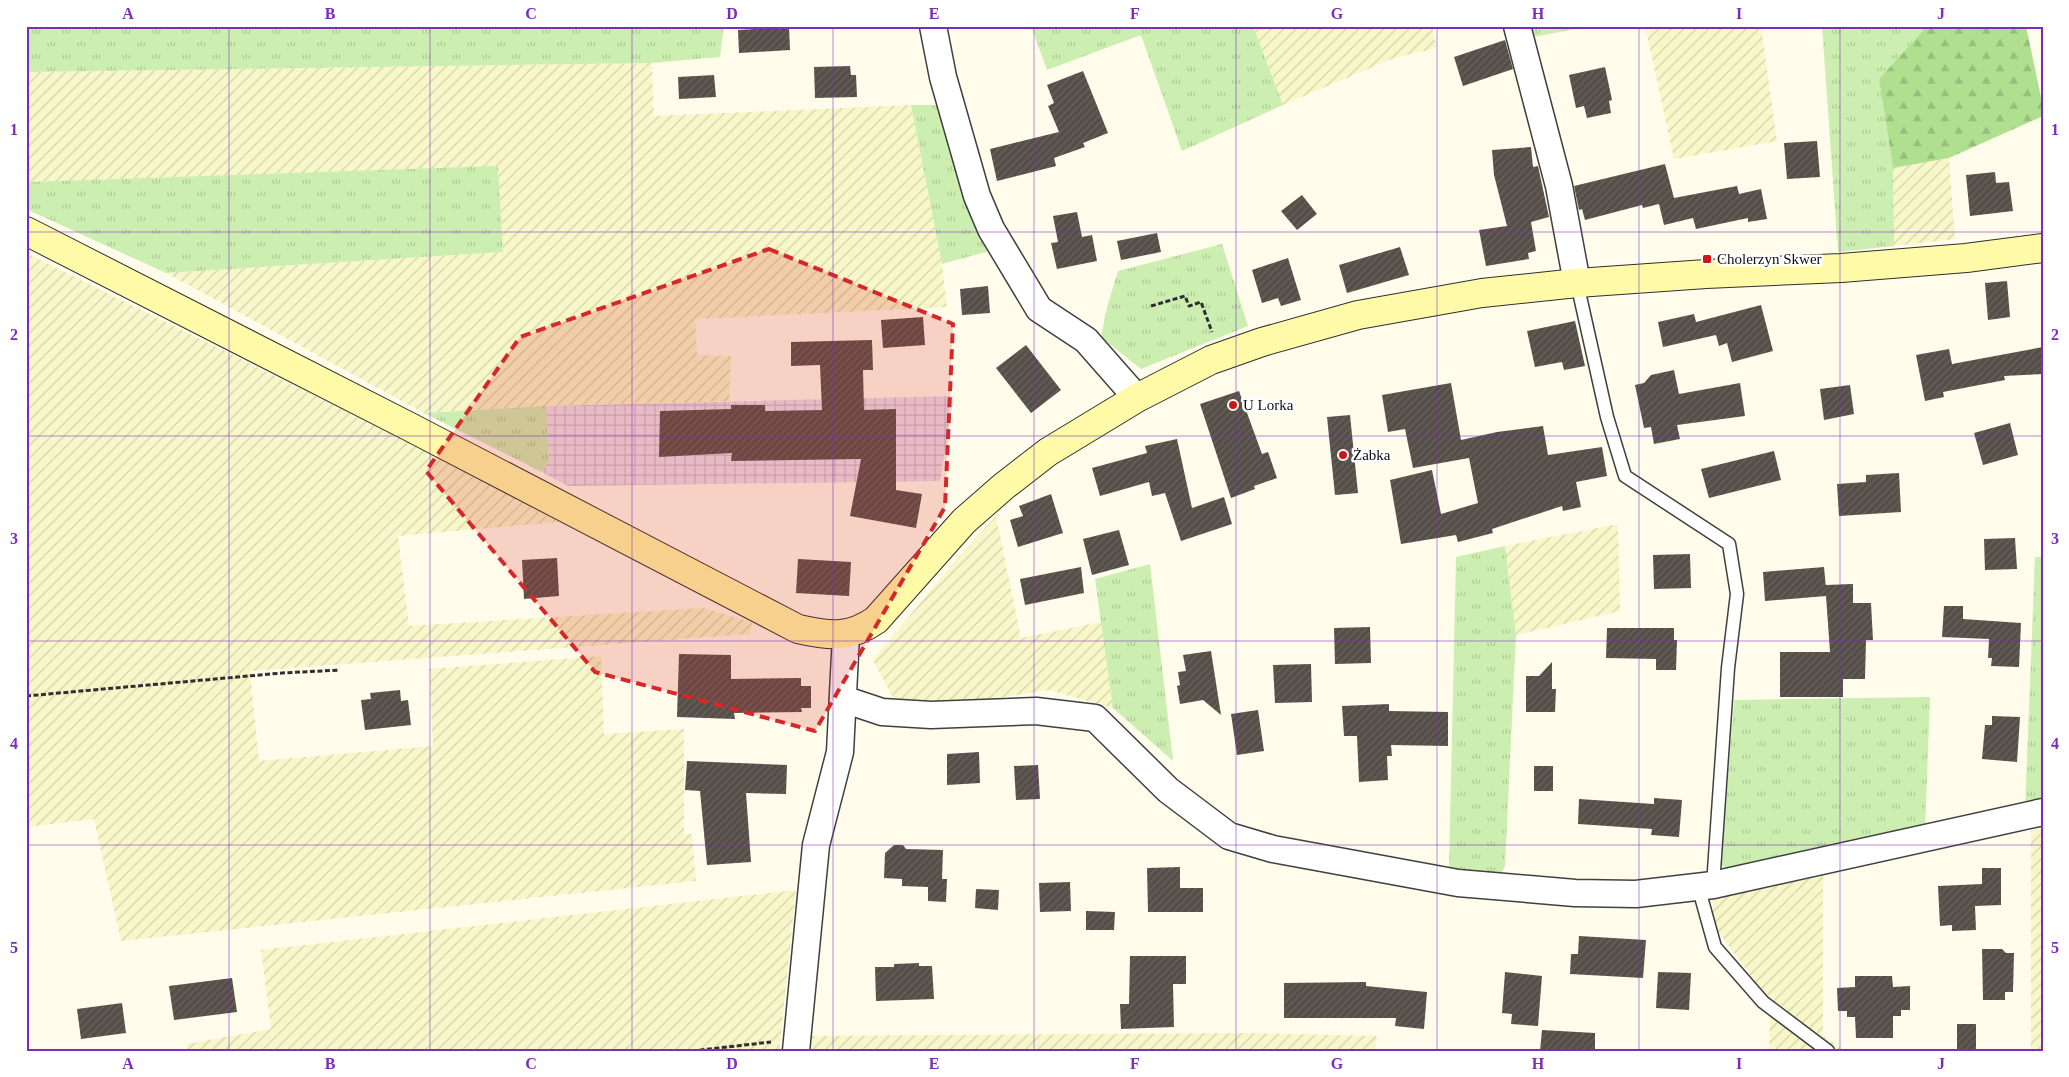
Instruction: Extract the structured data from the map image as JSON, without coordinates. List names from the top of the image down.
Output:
{
  "places": {
    "transit": ["Cholerzyn Skwer"],
    "other": ["U Lorka", "Żabka"]
  },
  "grid": {
    "columns": [
      "A",
      "B",
      "C",
      "D",
      "E",
      "F",
      "G",
      "H",
      "I",
      "J"
    ],
    "rows": [
      "1",
      "2",
      "3",
      "4",
      "5"
    ]
  }
}
